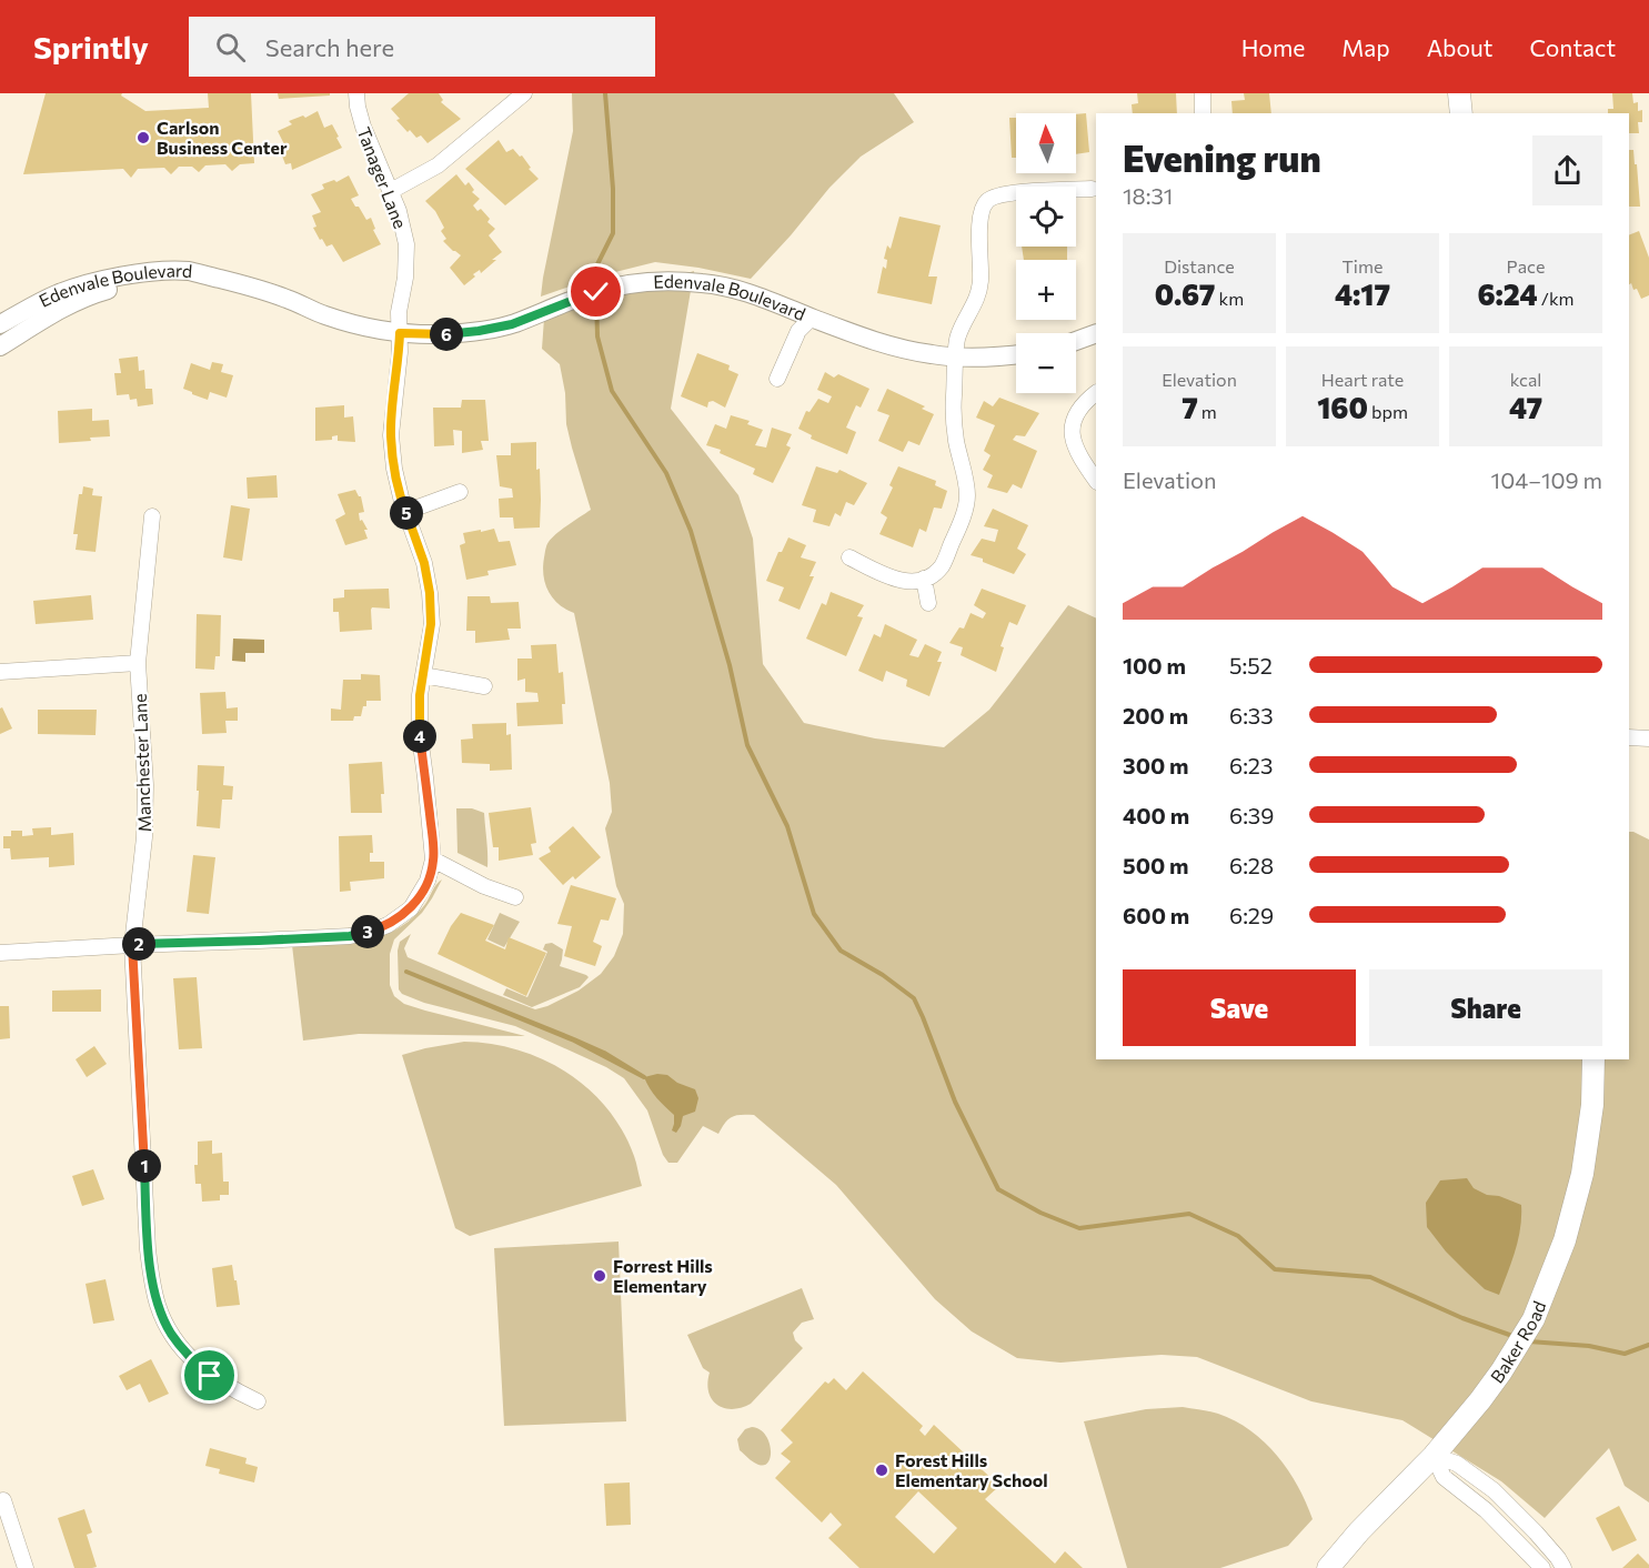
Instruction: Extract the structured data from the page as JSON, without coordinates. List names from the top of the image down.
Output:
{
  "streets": {
    "main road": ["Baker Road"],
    "street": ["Tanager Lane", "Edenvale Boulevard", "Manchester Lane"]
  },
  "crossings": [
    ["Tanager Lane", "Edenvale Boulevard"],
    ["Tanager Lane", "Manchester Lane"]
  ],
  "places": ["Carlson Business Center", "Forrest Hills Elementary", "Forest Hills Elementary School"],
  "north": "top",
  "page": {
    "header": "Sprintly",
    "search": "Search here",
    "nav": [
      "Home",
      "Map",
      "About",
      "Contact"
    ],
    "map_buttons": ["+", "−"],
    "heading": ["Evening run", "18:31"],
    "stats": [
      ["Distance", "0.67 km"],
      ["Time", "4:17"],
      ["Pace", "6:24 /km"],
      ["Elevation", "7 m"],
      ["Heart rate", "160 bpm"],
      ["kcal", "47"]
    ],
    "pins": [
      "6",
      "5",
      "4",
      "3",
      "2",
      "1"
    ],
    "chart": ["Elevation", "104–109 m"],
    "list": [
      {
        "name": "100 m",
        "note": "5:52"
      },
      {
        "name": "200 m",
        "note": "6:33"
      },
      {
        "name": "300 m",
        "note": "6:23"
      },
      {
        "name": "400 m",
        "note": "6:39"
      },
      {
        "name": "500 m",
        "note": "6:28"
      },
      {
        "name": "600 m",
        "note": "6:29"
      }
    ],
    "buttons": ["Save", "Share"]
  }
}
